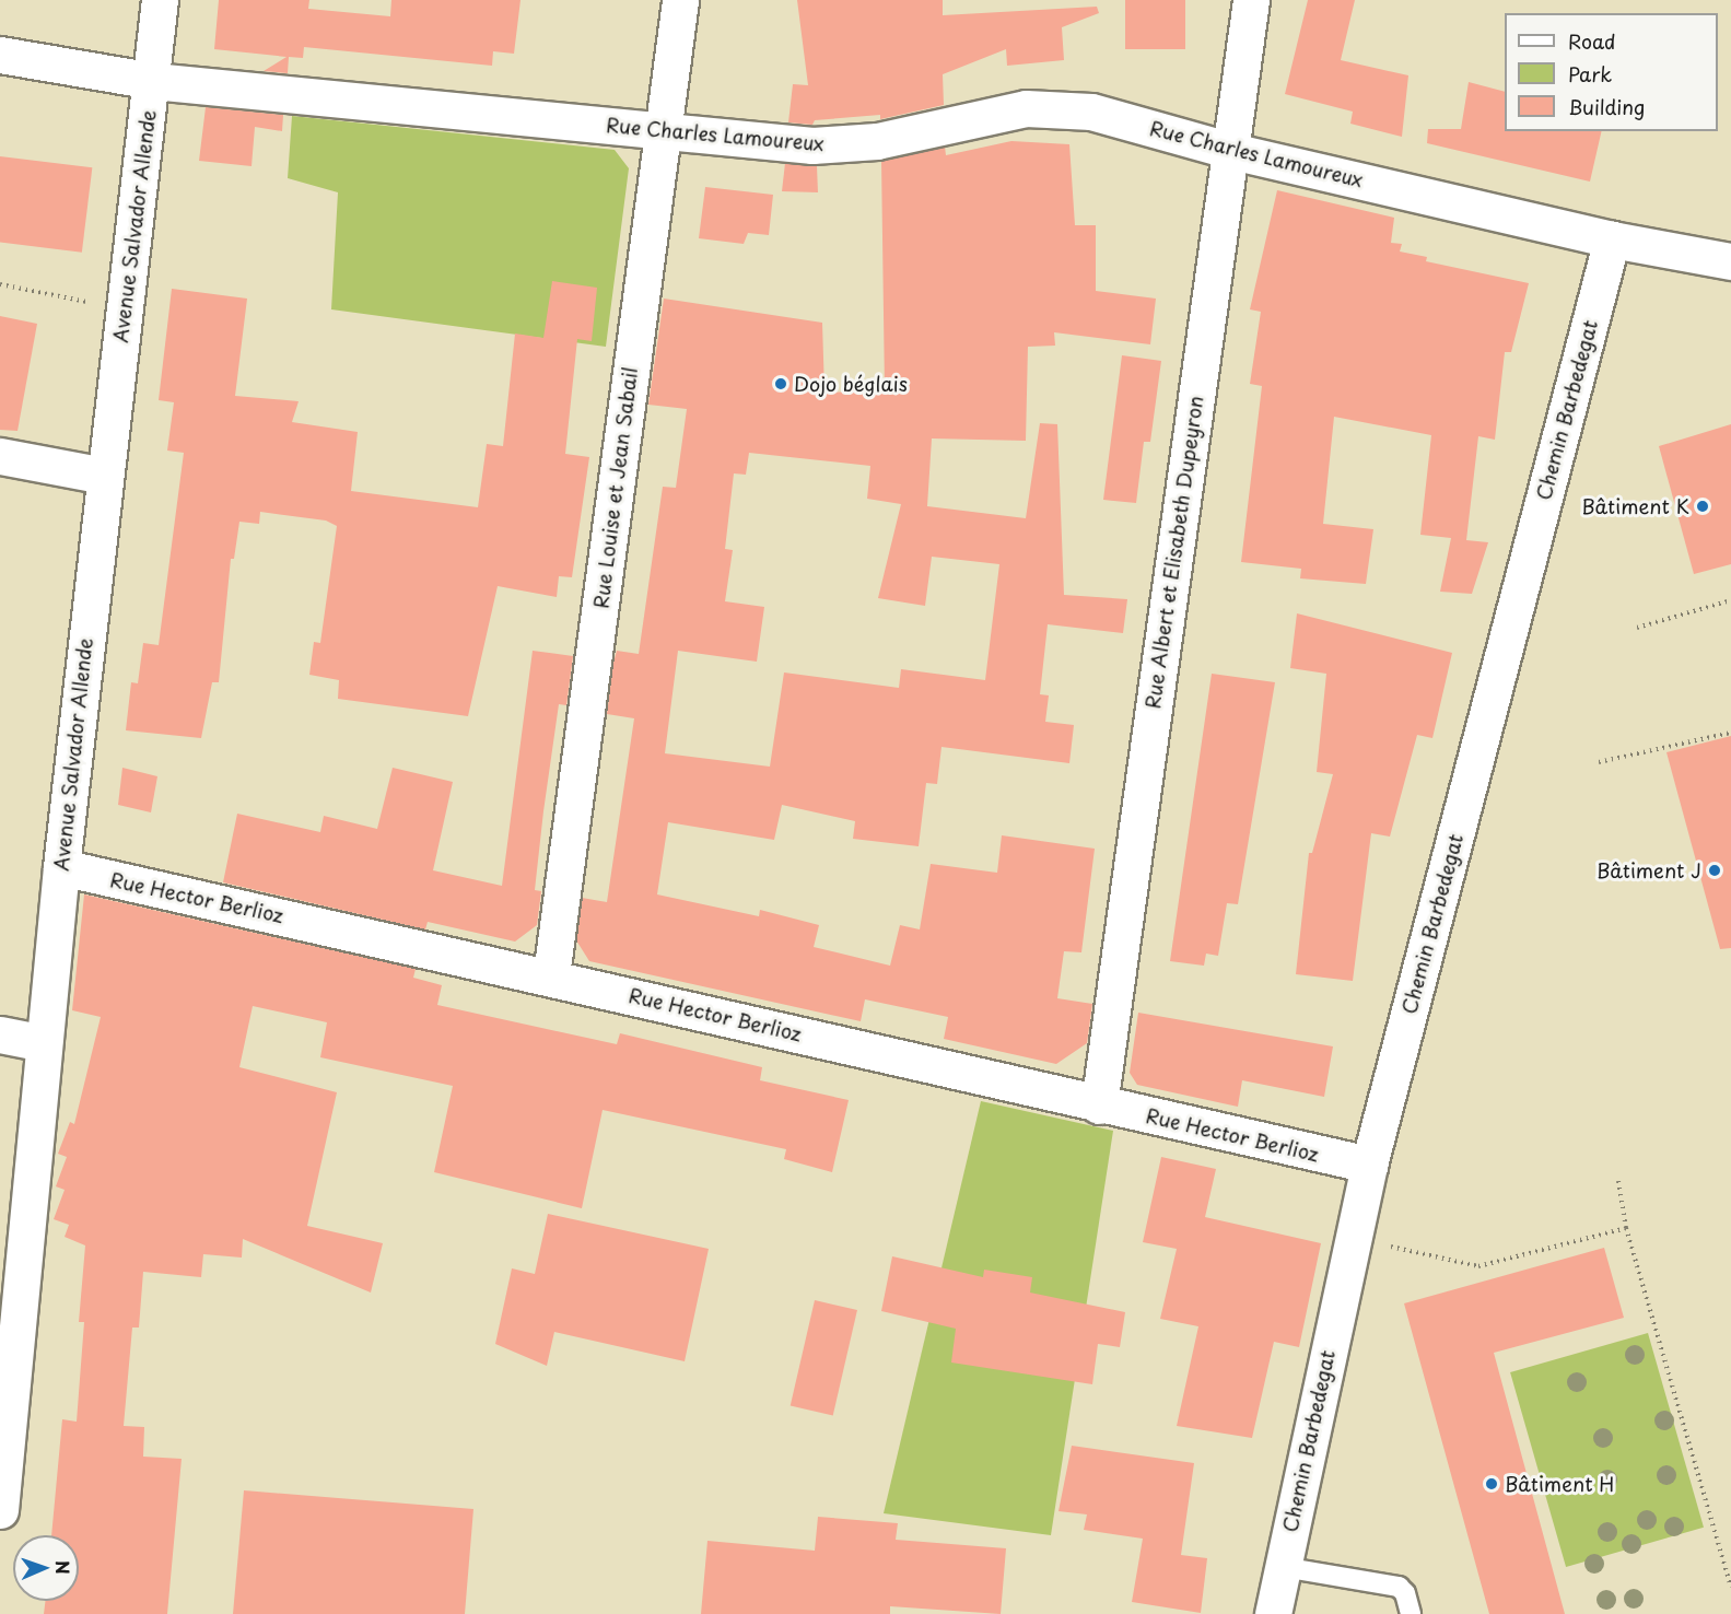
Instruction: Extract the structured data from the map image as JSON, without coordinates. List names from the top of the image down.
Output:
{
  "streets": {
    "street": [
      "Rue Charles Lamoureux",
      "Avenue Salvador Allende",
      "Chemin Barbedegat",
      "Rue Louise et Jean Sabail",
      "Rue Albert et Elisabeth Dupeyron",
      "Rue Hector Berlioz"
    ]
  },
  "crossings": [
    ["Rue Charles Lamoureux", "Avenue Salvador Allende"],
    ["Rue Charles Lamoureux", "Chemin Barbedegat"],
    ["Rue Charles Lamoureux", "Rue Louise et Jean Sabail"],
    ["Rue Charles Lamoureux", "Rue Albert et Elisabeth Dupeyron"],
    ["Avenue Salvador Allende", "Rue Hector Berlioz"],
    ["Chemin Barbedegat", "Rue Hector Berlioz"],
    ["Rue Louise et Jean Sabail", "Rue Hector Berlioz"],
    ["Rue Albert et Elisabeth Dupeyron", "Rue Hector Berlioz"]
  ],
  "places": [
    "Dojo béglais",
    "Bâtiment K",
    "Bâtiment J",
    "Bâtiment H"
  ],
  "legend": ["Road", "Park", "Building"],
  "north": "right"
}
